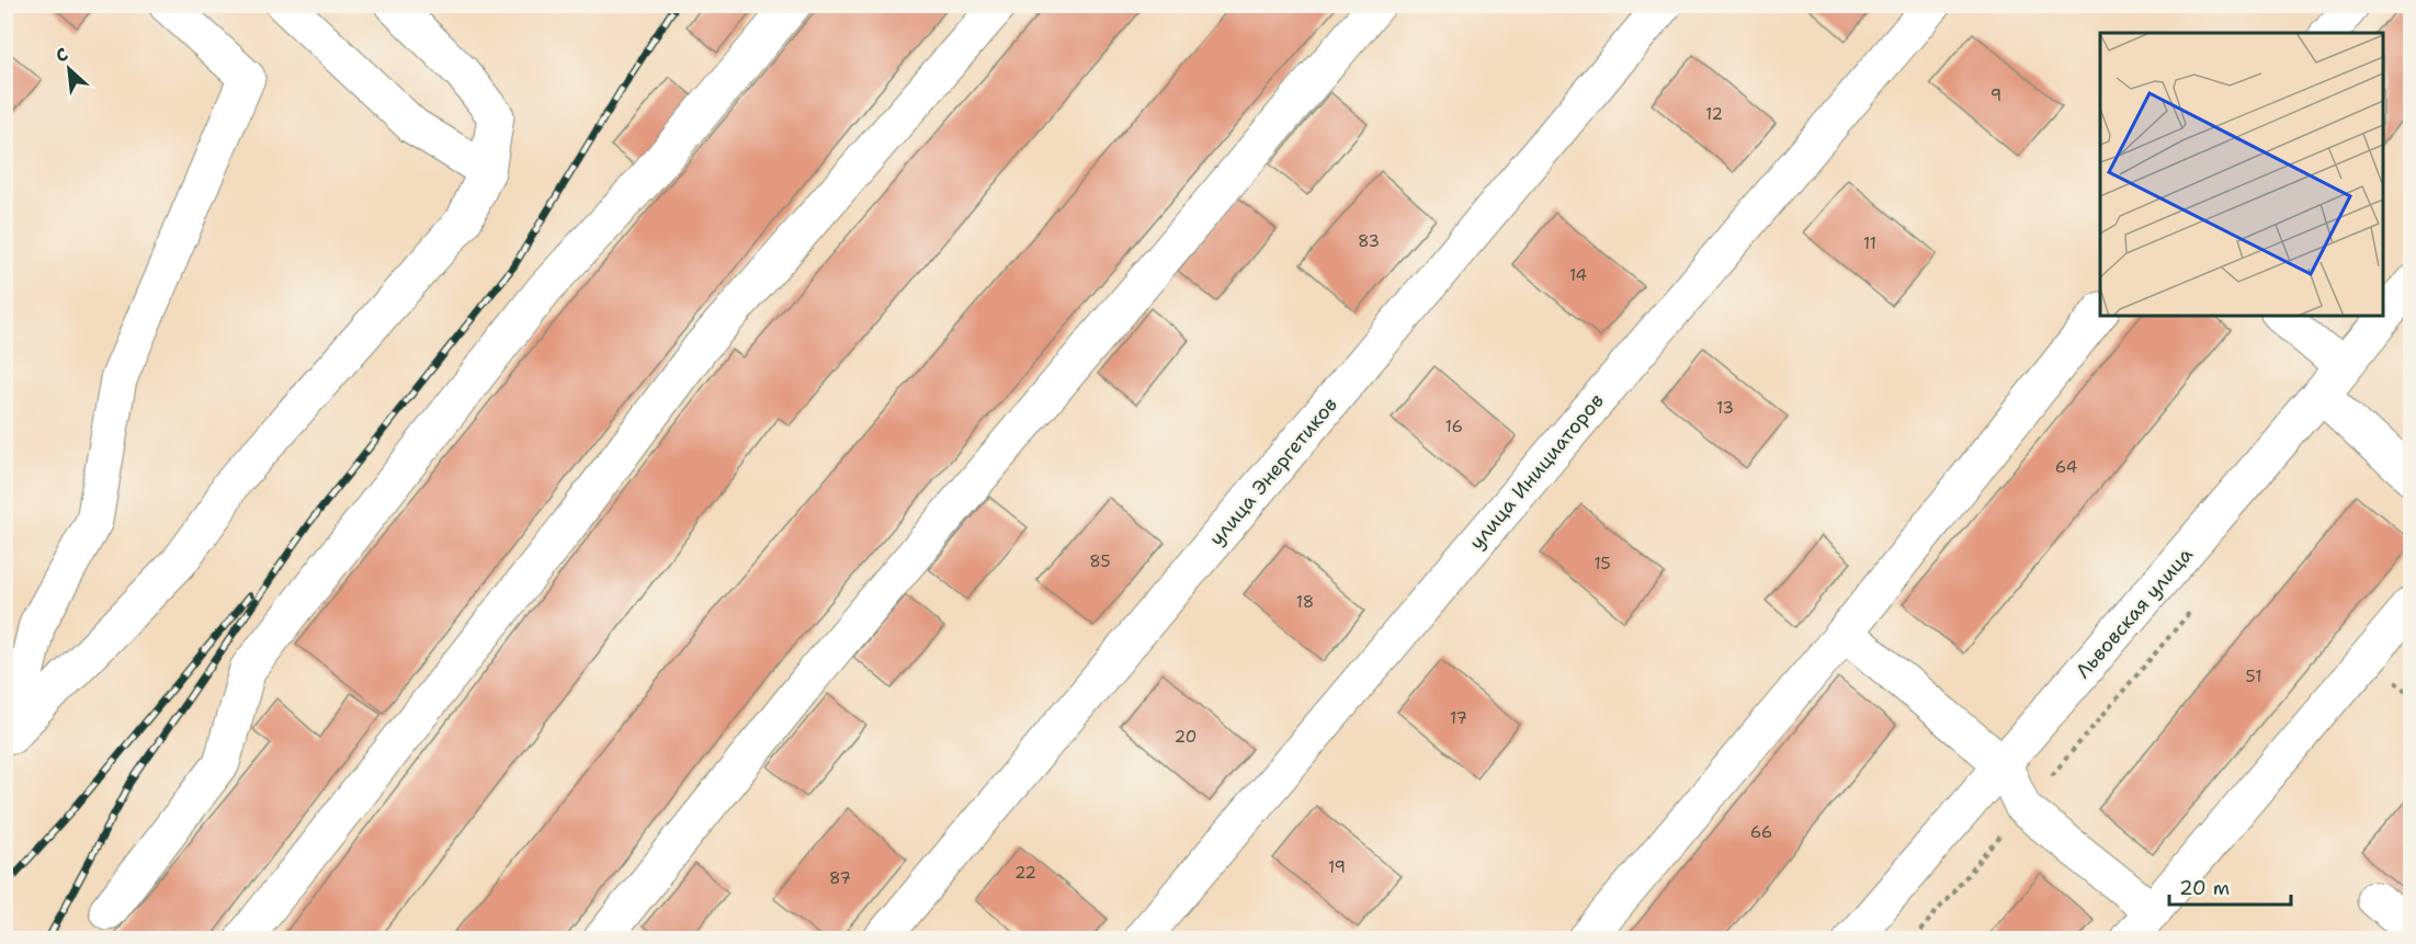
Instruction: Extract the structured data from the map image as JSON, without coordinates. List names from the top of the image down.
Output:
{
  "streets": {
    "street": ["улица Энергетиков", "улица Инициаторов", "Львовская улица"]
  },
  "house_numbers": [
    "9",
    "12",
    "83",
    "11",
    "14",
    "13",
    "16",
    "64",
    "85",
    "15",
    "18",
    "51",
    "17",
    "20",
    "66",
    "19",
    "22",
    "87"
  ],
  "scale_bar": "20 m",
  "north": "top left"
}
